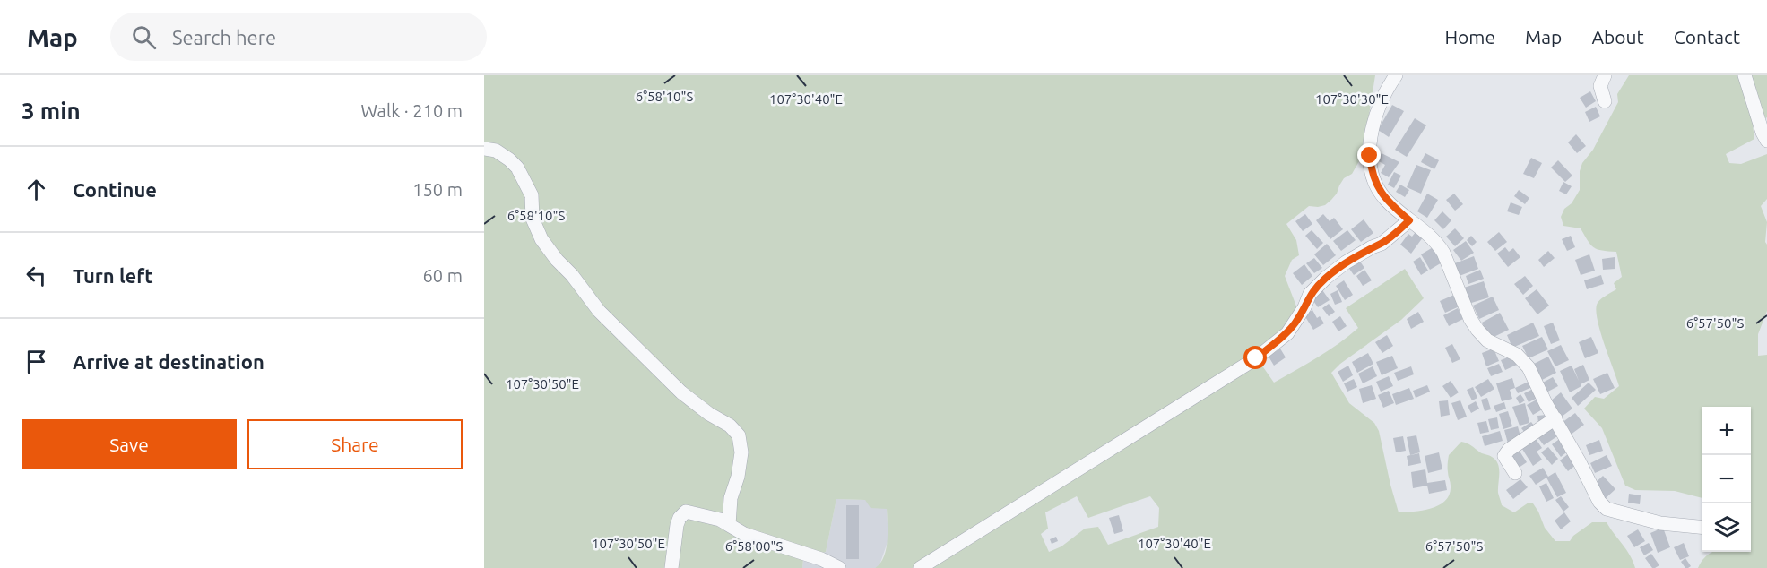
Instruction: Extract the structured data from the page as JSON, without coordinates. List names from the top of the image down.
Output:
{
  "page": {
    "header": "Map",
    "search": "Search here",
    "nav": [
      "Home",
      "Map",
      "About",
      "Contact"
    ],
    "heading": ["3 min", "Walk · 210 m"],
    "list": [
      ["Continue", "150 m"],
      ["Turn left", "60 m"],
      "Arrive at destination"
    ],
    "buttons": ["Save", "Share"],
    "map_buttons": ["+", "−"]
  },
  "coordinates": [
    "6°58'10\"S",
    "107°30'40\"E",
    "107°30'30\"E",
    "6°57'50\"S",
    "107°30'50\"E",
    "6°58'00\"S"
  ]
}
